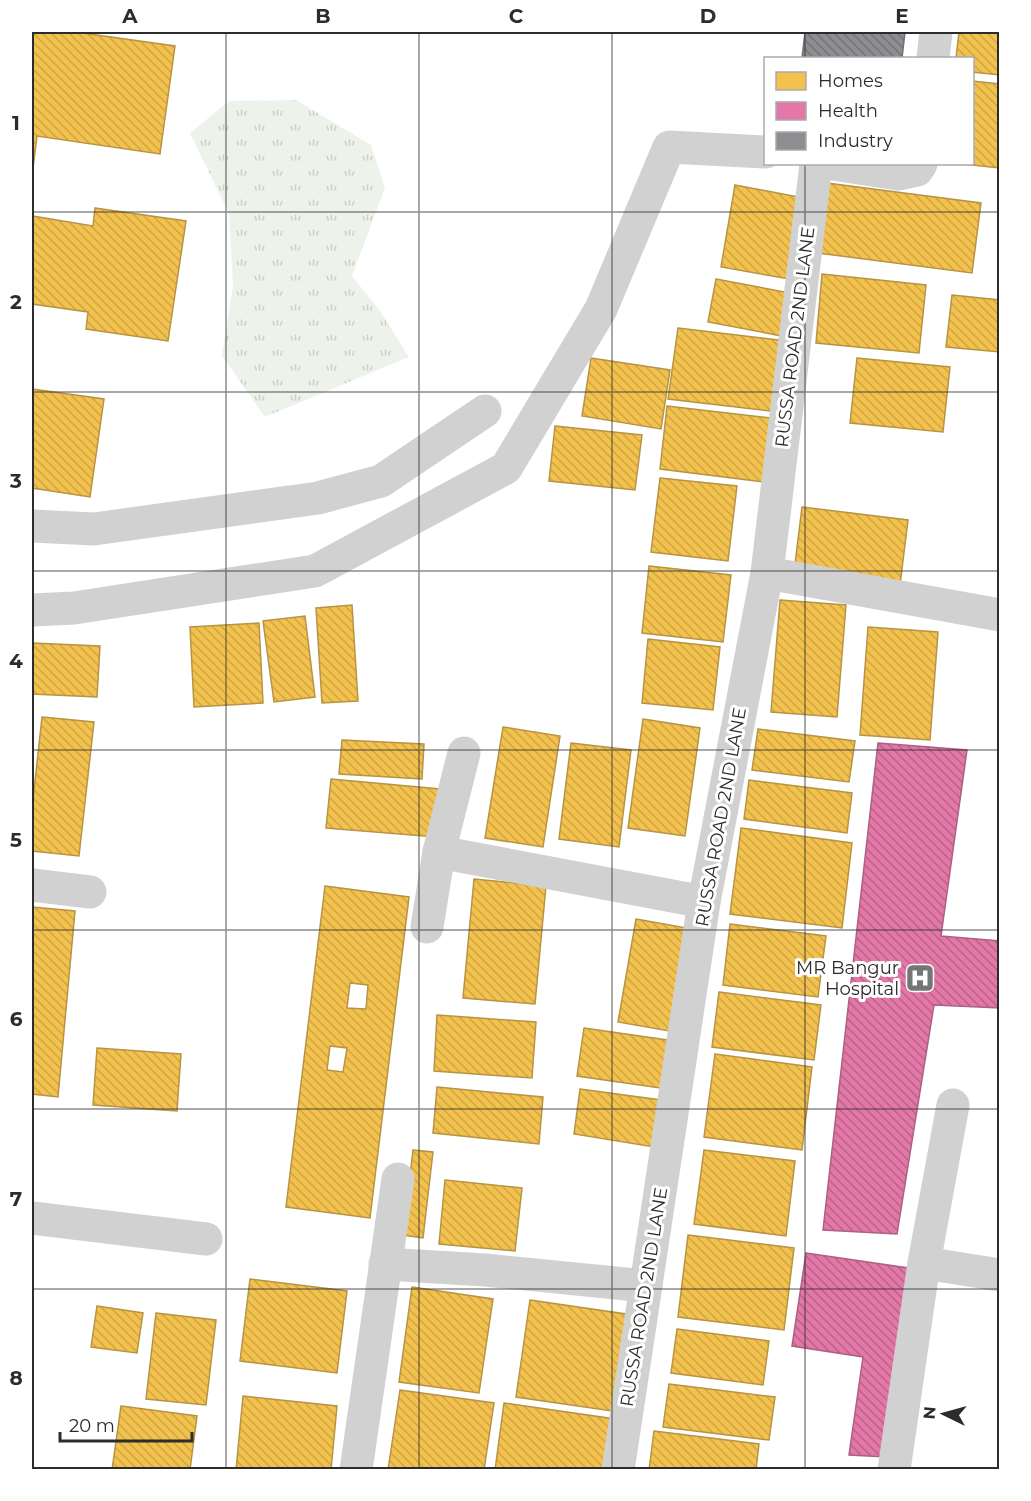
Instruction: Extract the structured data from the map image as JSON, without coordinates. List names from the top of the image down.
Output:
{
  "streets": {
    "street": ["RUSSA ROAD 2ND LANE"]
  },
  "places": {
    "hospital": ["MR Bangur Hospital"]
  },
  "legend": ["Homes", "Health", "Industry"],
  "scale_bar": "20 m",
  "north": "left",
  "grid": {
    "columns": [
      "A",
      "B",
      "C",
      "D",
      "E"
    ],
    "rows": [
      "1",
      "2",
      "3",
      "4",
      "5",
      "6",
      "7",
      "8"
    ]
  }
}
